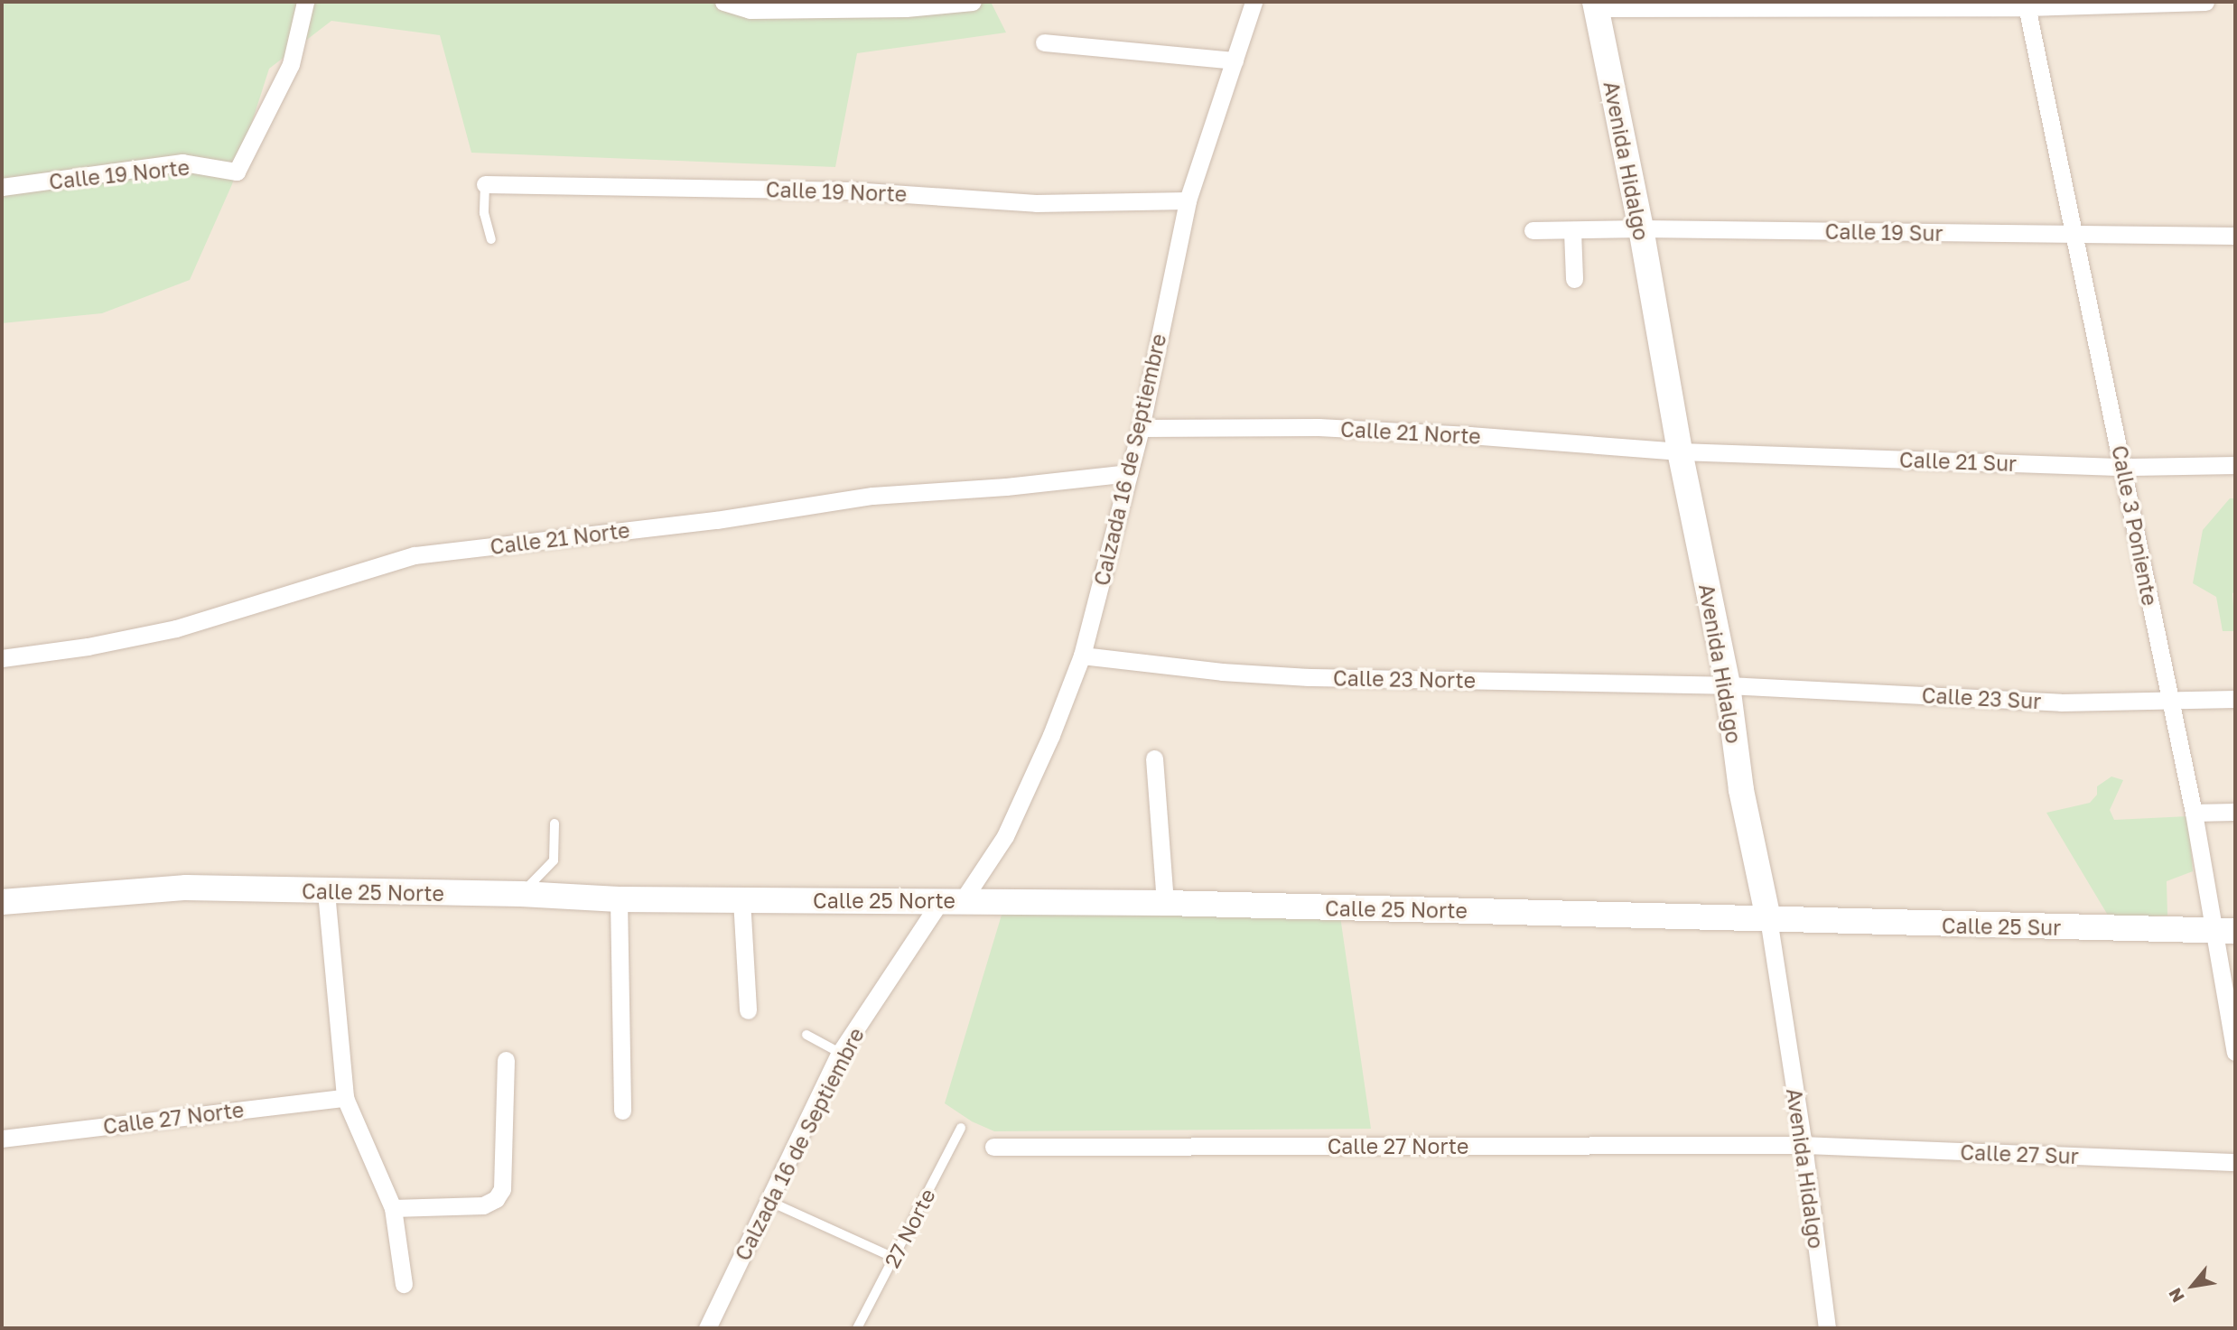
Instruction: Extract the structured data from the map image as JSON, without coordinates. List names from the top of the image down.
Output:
{
  "streets": {
    "street": [
      "Avenida Hidalgo",
      "Calle 19 Norte",
      "Calle 19 Sur",
      "Calle 21 Norte",
      "Calzada 16 de Septiembre",
      "Calle 21 Sur",
      "Calle 3 Poniente",
      "Calle 23 Norte",
      "Calle 23 Sur",
      "Calle 25 Norte",
      "Calle 25 Sur",
      "Calle 27 Norte",
      "Calle 27 Sur"
    ],
    "lane": ["27 Norte"]
  },
  "crossings": [
    ["Avenida Hidalgo", "Calle 19 Sur"],
    ["Avenida Hidalgo", "Calle 21 Norte"],
    ["Avenida Hidalgo", "Calle 21 Sur"],
    ["Avenida Hidalgo", "Calle 23 Norte"],
    ["Avenida Hidalgo", "Calle 23 Sur"],
    ["Avenida Hidalgo", "Calle 25 Norte"],
    ["Avenida Hidalgo", "Calle 25 Sur"],
    ["Avenida Hidalgo", "Calle 27 Norte"],
    ["Avenida Hidalgo", "Calle 27 Sur"],
    ["Calle 19 Norte", "Calzada 16 de Septiembre"],
    ["Calle 19 Sur", "Calle 3 Poniente"],
    ["Calle 21 Norte", "Calzada 16 de Septiembre"],
    ["Calle 21 Norte", "Calle 21 Sur"],
    ["Calzada 16 de Septiembre", "Calle 23 Norte"],
    ["Calzada 16 de Septiembre", "Calle 25 Norte"],
    ["Calle 21 Sur", "Calle 3 Poniente"],
    ["Calle 3 Poniente", "Calle 23 Sur"],
    ["Calle 3 Poniente", "Calle 25 Sur"],
    ["Calle 23 Norte", "Calle 23 Sur"],
    ["Calle 25 Norte", "Calle 25 Sur"],
    ["Calle 27 Norte", "Calle 27 Sur"]
  ],
  "north": "bottom left"
}
